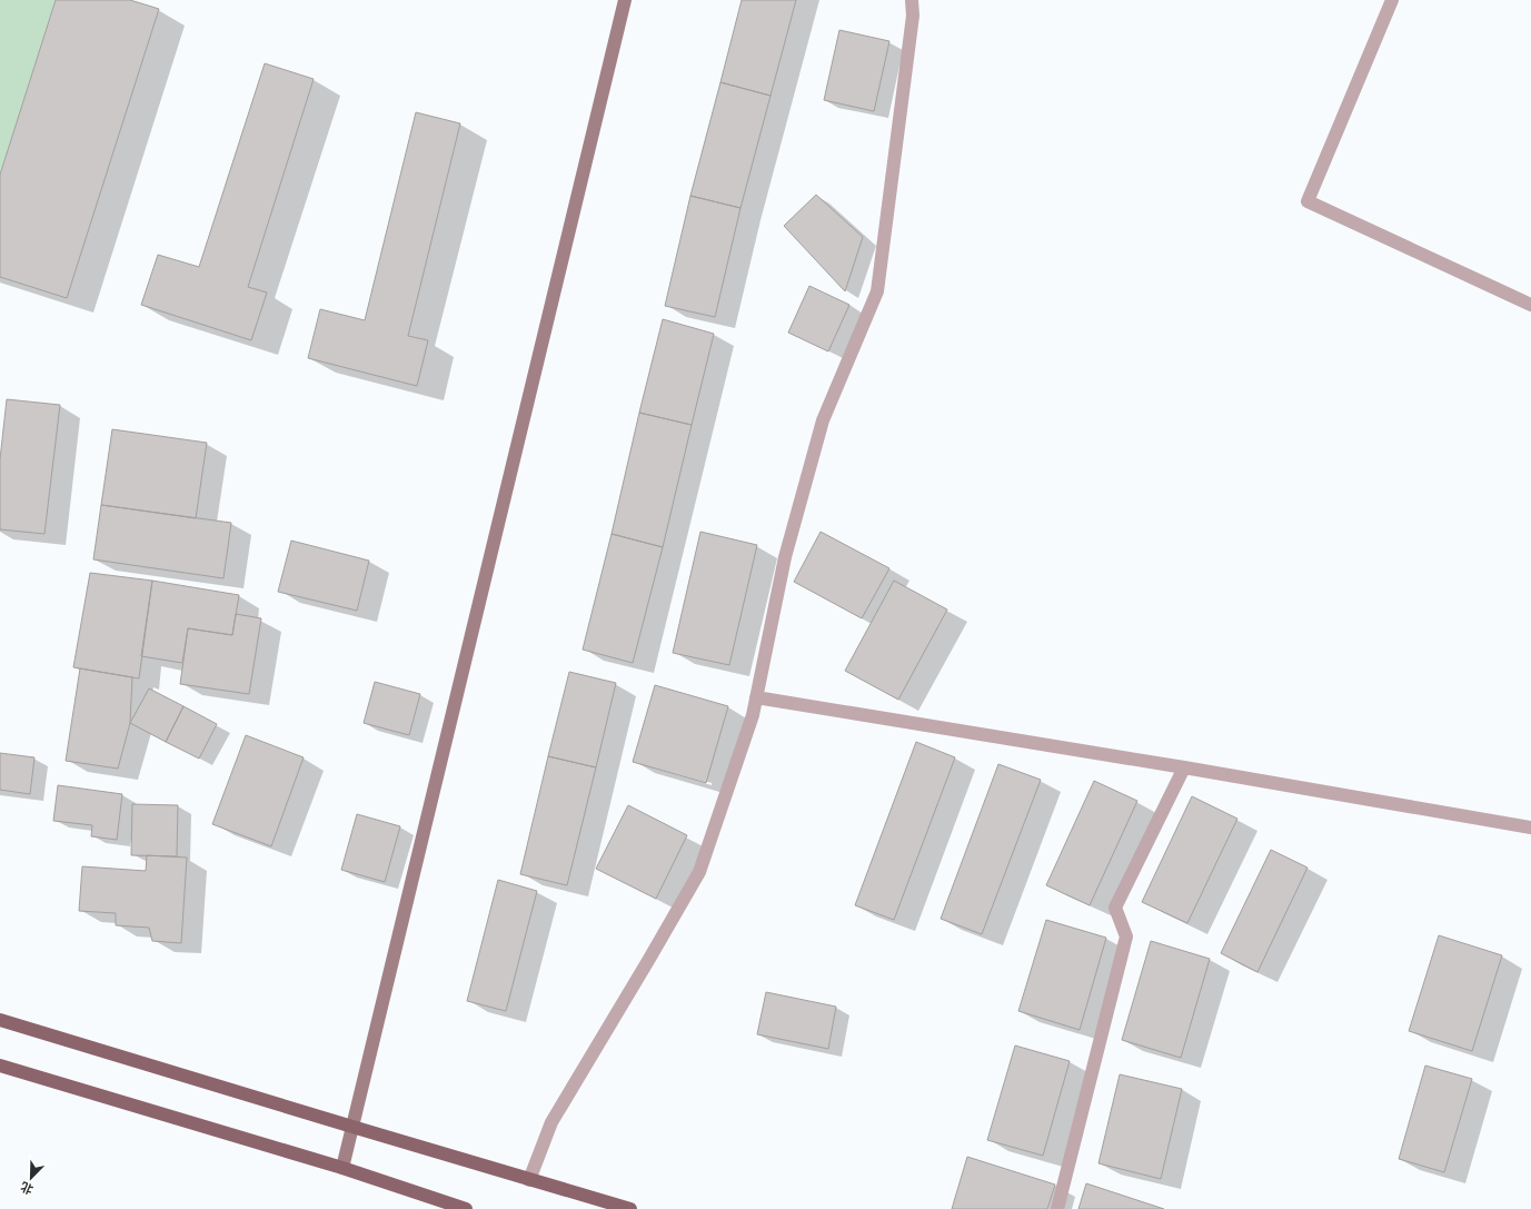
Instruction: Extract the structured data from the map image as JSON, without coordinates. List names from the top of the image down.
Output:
{
  "north": "bottom left"
}
